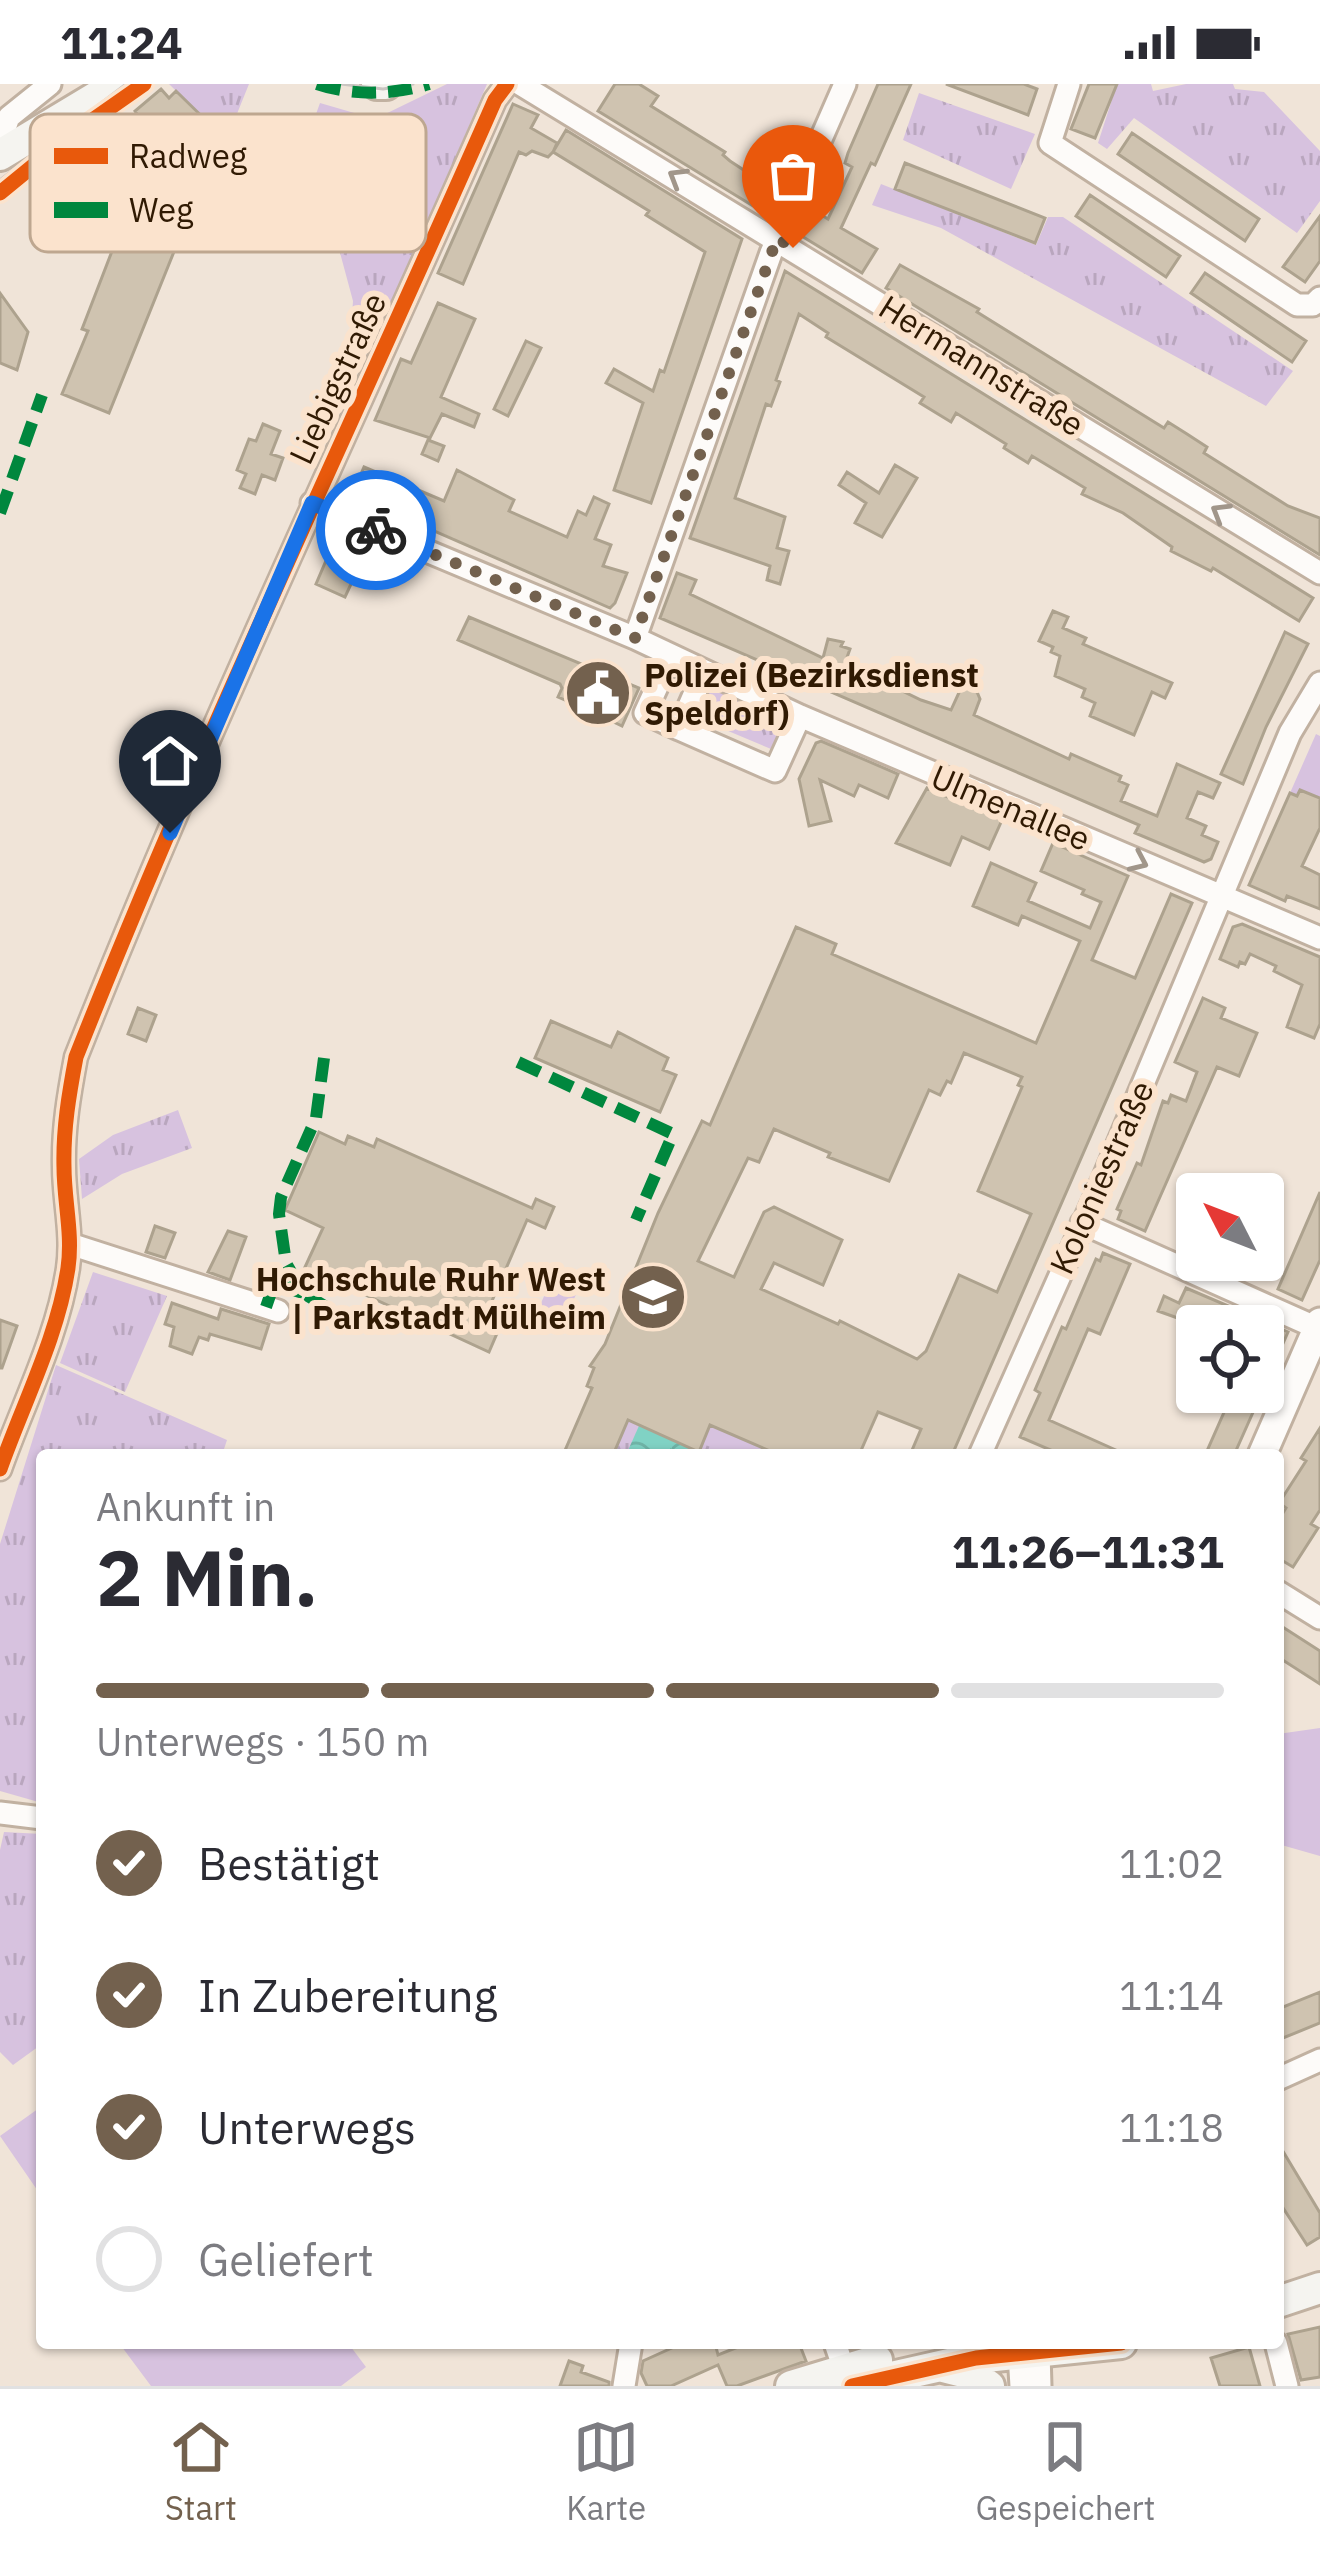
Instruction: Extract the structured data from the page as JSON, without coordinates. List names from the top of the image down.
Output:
{
  "streets": {
    "street": [
      "Hermannstraße",
      "Liebigstraße",
      "Ulmenallee",
      "Koloniestraße"
    ]
  },
  "crossings": [
    ["Liebigstraße", "Ulmenallee"],
    ["Ulmenallee", "Koloniestraße"]
  ],
  "one_way": ["Hermannstraße", "Ulmenallee"],
  "places": {
    "public building": ["Polizei (Bezirksdienst Speldorf)"],
    "school or university": ["Hochschule Ruhr West | Parkstadt Mülheim"]
  },
  "legend": ["Radweg", "Weg"],
  "north": "top left",
  "page": {
    "status": "11:24",
    "heading": ["2 Min.", "Ankunft in", "11:26–11:31"],
    "bar": "Unterwegs · 150 m",
    "list": [
      ["Bestätigt", "11:02"],
      ["In Zubereitung", "11:14"],
      ["Unterwegs", "11:18"],
      "Geliefert"
    ],
    "tabs": ["Start", "Karte", "Gespeichert"]
  }
}
